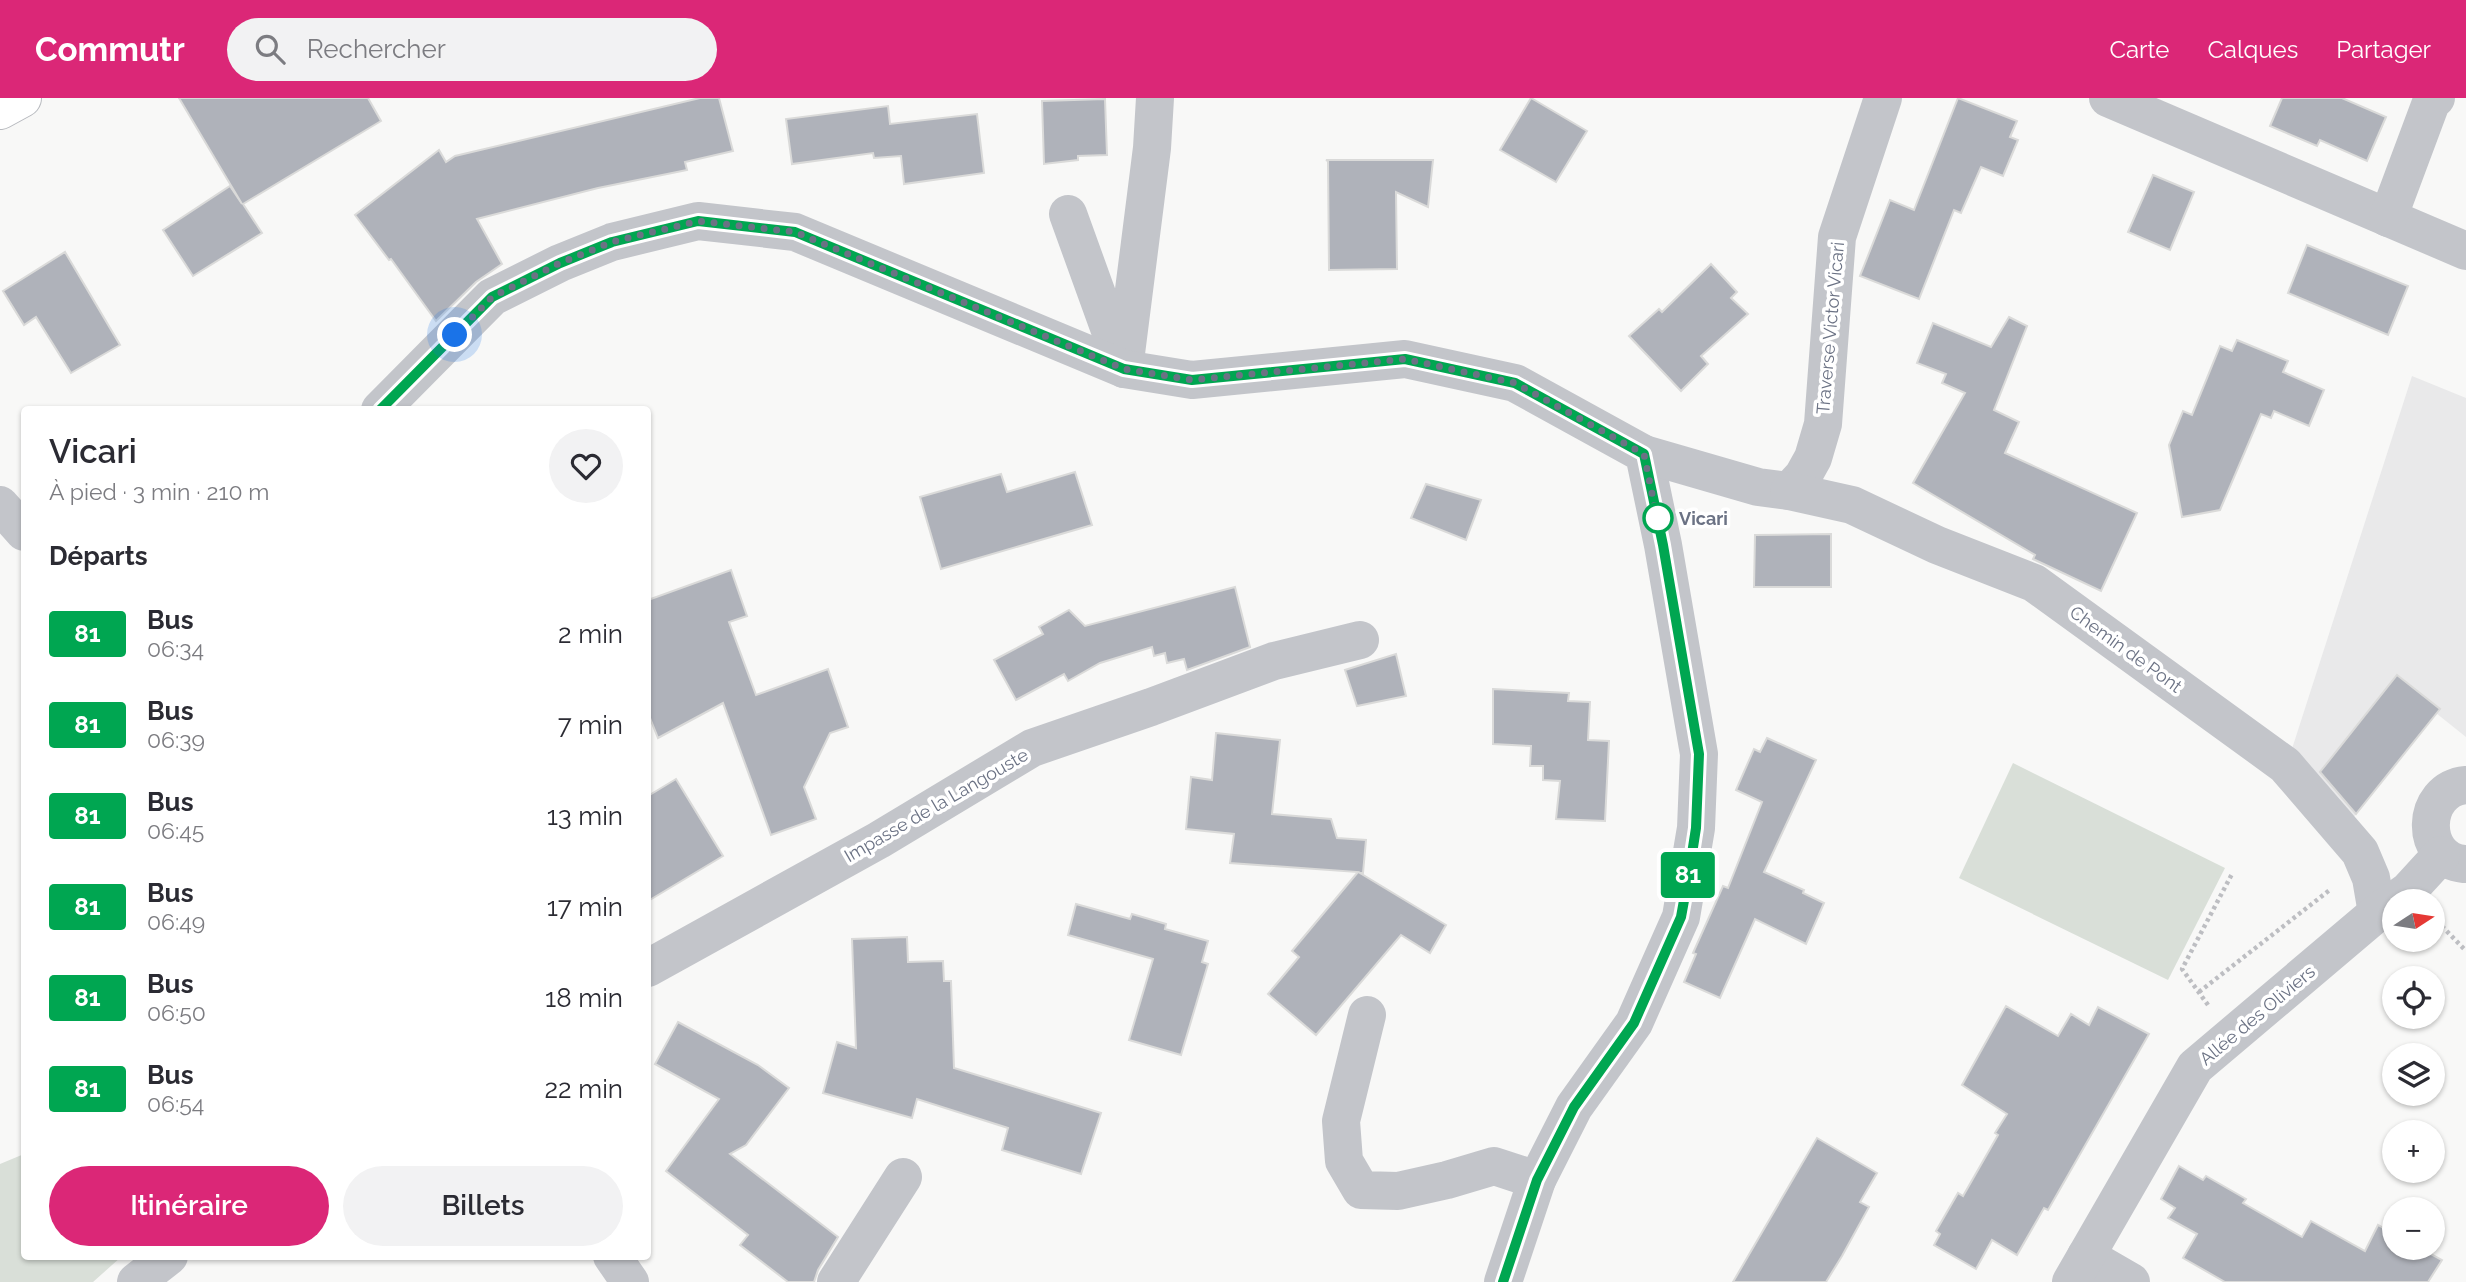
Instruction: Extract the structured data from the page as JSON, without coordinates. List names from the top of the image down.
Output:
{
  "streets": {
    "street": [
      "Traverse Victor Vicari",
      "Chemin de Pont",
      "Impasse de la Langouste",
      "Allée des Oliviers"
    ]
  },
  "crossings": [
    ["Traverse Victor Vicari", "Chemin de Pont"],
    ["Chemin de Pont", "Allée des Oliviers"]
  ],
  "places": ["Vicari"],
  "lines": ["bus line 81"],
  "north": "right",
  "page": {
    "header": "Commutr",
    "search": "Rechercher",
    "nav": ["Carte", "Calques", "Partager"],
    "on_map": "81",
    "heading": [
      ["Vicari", "À pied · 3 min · 210 m"],
      "Départs"
    ],
    "list": [
      {
        "mark": "81",
        "name": "Bus",
        "note": "06:34",
        "value": "2 min"
      },
      {
        "mark": "81",
        "name": "Bus",
        "note": "06:39",
        "value": "7 min"
      },
      {
        "mark": "81",
        "name": "Bus",
        "note": "06:45",
        "value": "13 min"
      },
      {
        "mark": "81",
        "name": "Bus",
        "note": "06:49",
        "value": "17 min"
      },
      {
        "mark": "81",
        "name": "Bus",
        "note": "06:50",
        "value": "18 min"
      },
      {
        "mark": "81",
        "name": "Bus",
        "note": "06:54",
        "value": "22 min"
      }
    ],
    "map_buttons": ["+", "−"],
    "buttons": ["Itinéraire", "Billets"]
  }
}
